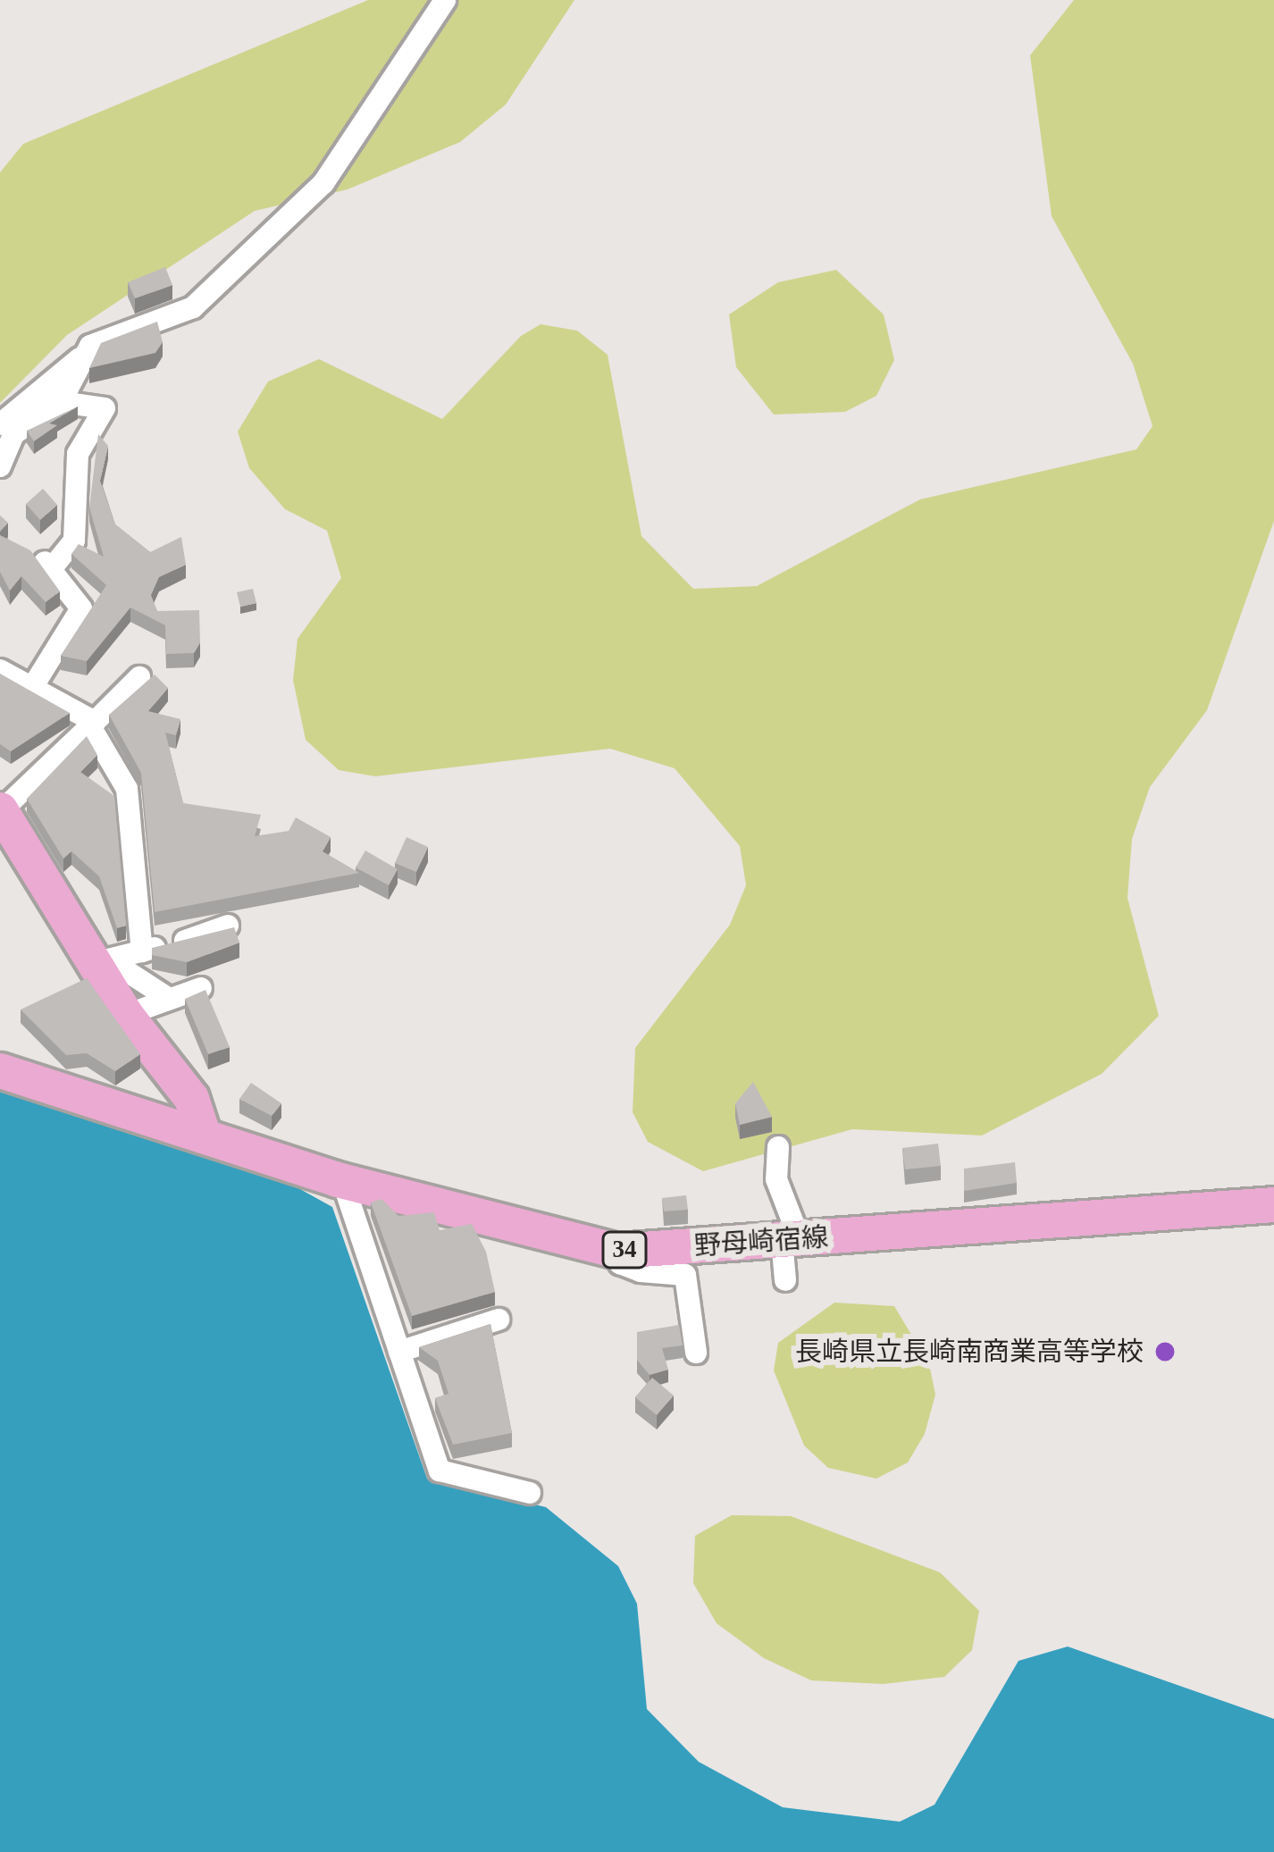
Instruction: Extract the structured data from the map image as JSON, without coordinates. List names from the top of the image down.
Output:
{
  "streets": {
    "main road": ["野母崎宿線", "34"]
  },
  "places": ["長崎県立長崎南商業高等学校"]
}
